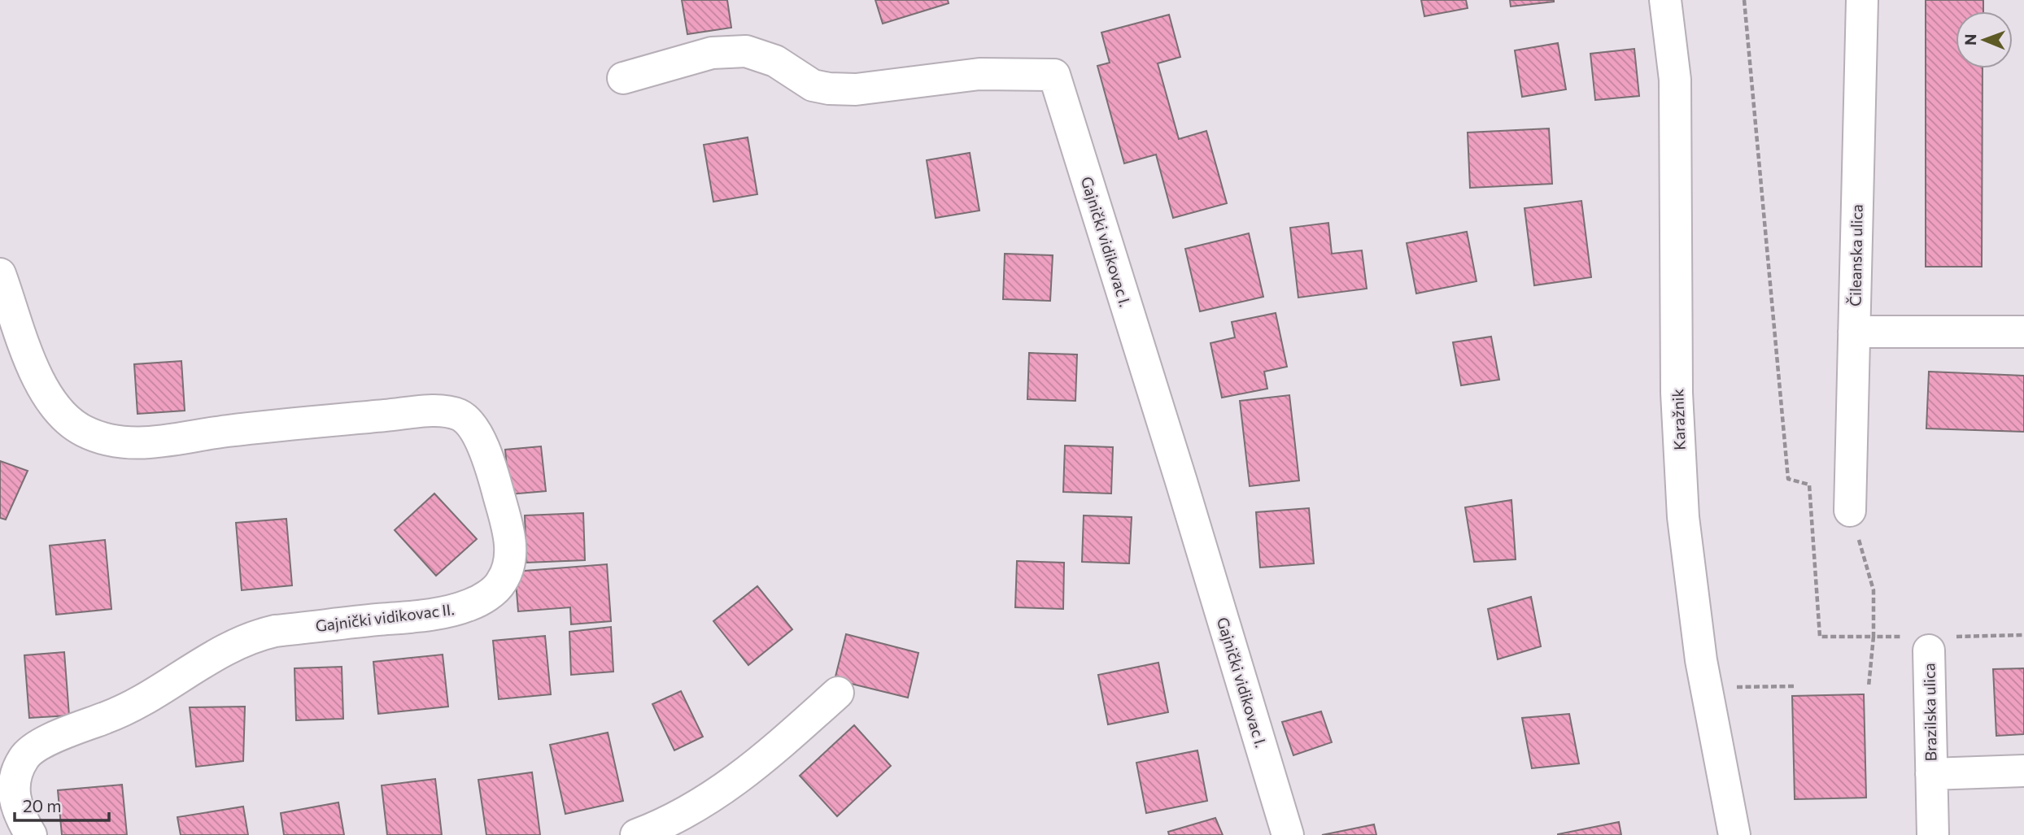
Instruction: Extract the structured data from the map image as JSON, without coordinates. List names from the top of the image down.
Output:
{
  "streets": {
    "street": [
      "Gajnički vidikovac I.",
      "Čileanska ulica",
      "Karažnik",
      "Gajnički vidikovac II.",
      "Brazilska ulica"
    ]
  },
  "scale_bar": "20 m",
  "north": "left"
}
